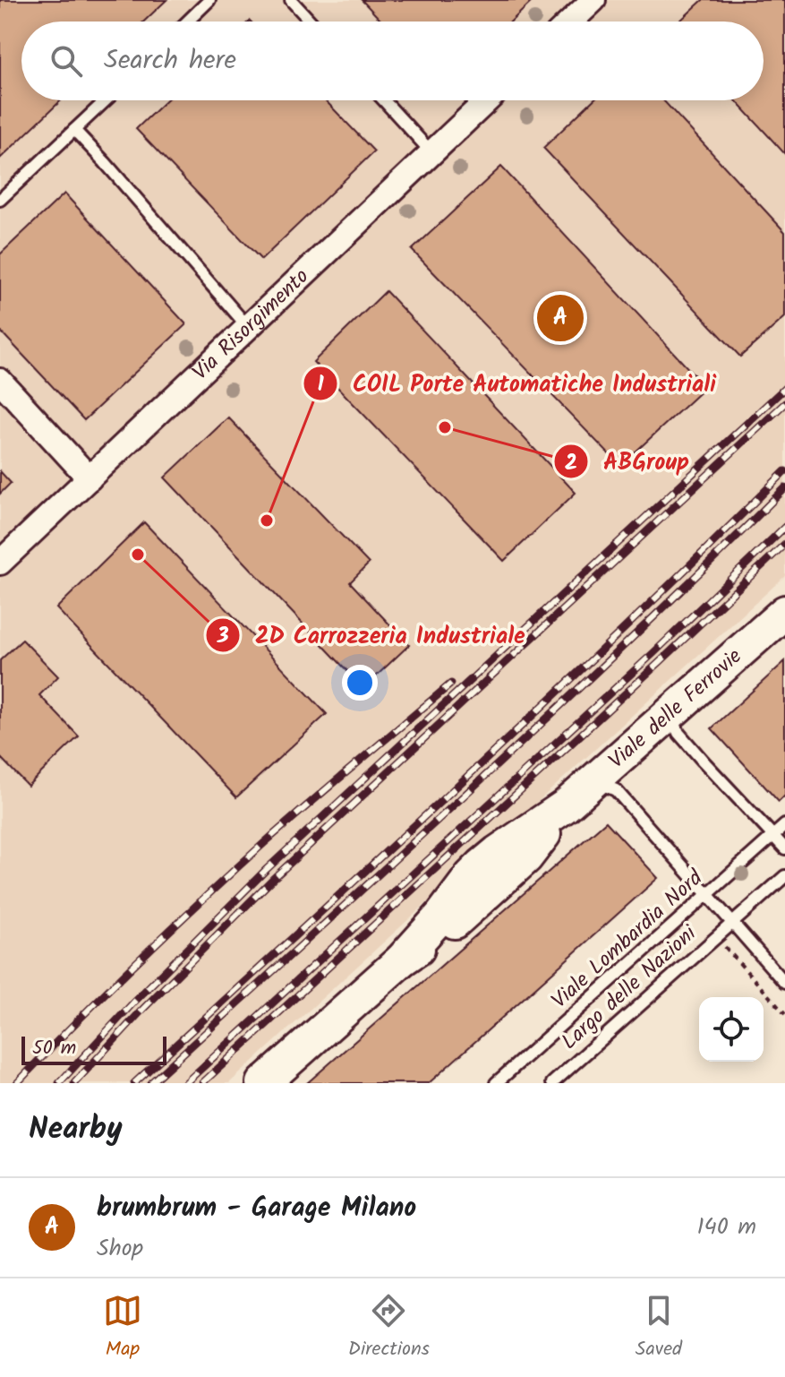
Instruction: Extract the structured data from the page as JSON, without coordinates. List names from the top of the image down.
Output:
{
  "streets": {
    "street": ["Via Risorgimento", "Viale delle Ferrovie"],
    "lane": ["Viale Lombardia Nord", "Largo delle Nazioni"]
  },
  "places": ["ABGroup", "COIL Porte Automatiche Industriali", "2D Carrozzeria Industriale"],
  "scale_bar": "50 m",
  "page": {
    "search": "Search here",
    "pins": "A",
    "scale": "50 m",
    "heading": "Nearby",
    "list": [
      {
        "mark": "A",
        "name": "brumbrum - Garage Milano",
        "note": "Shop",
        "value": "140 m"
      }
    ],
    "nav": ["Map", "Directions", "Saved"]
  }
}
